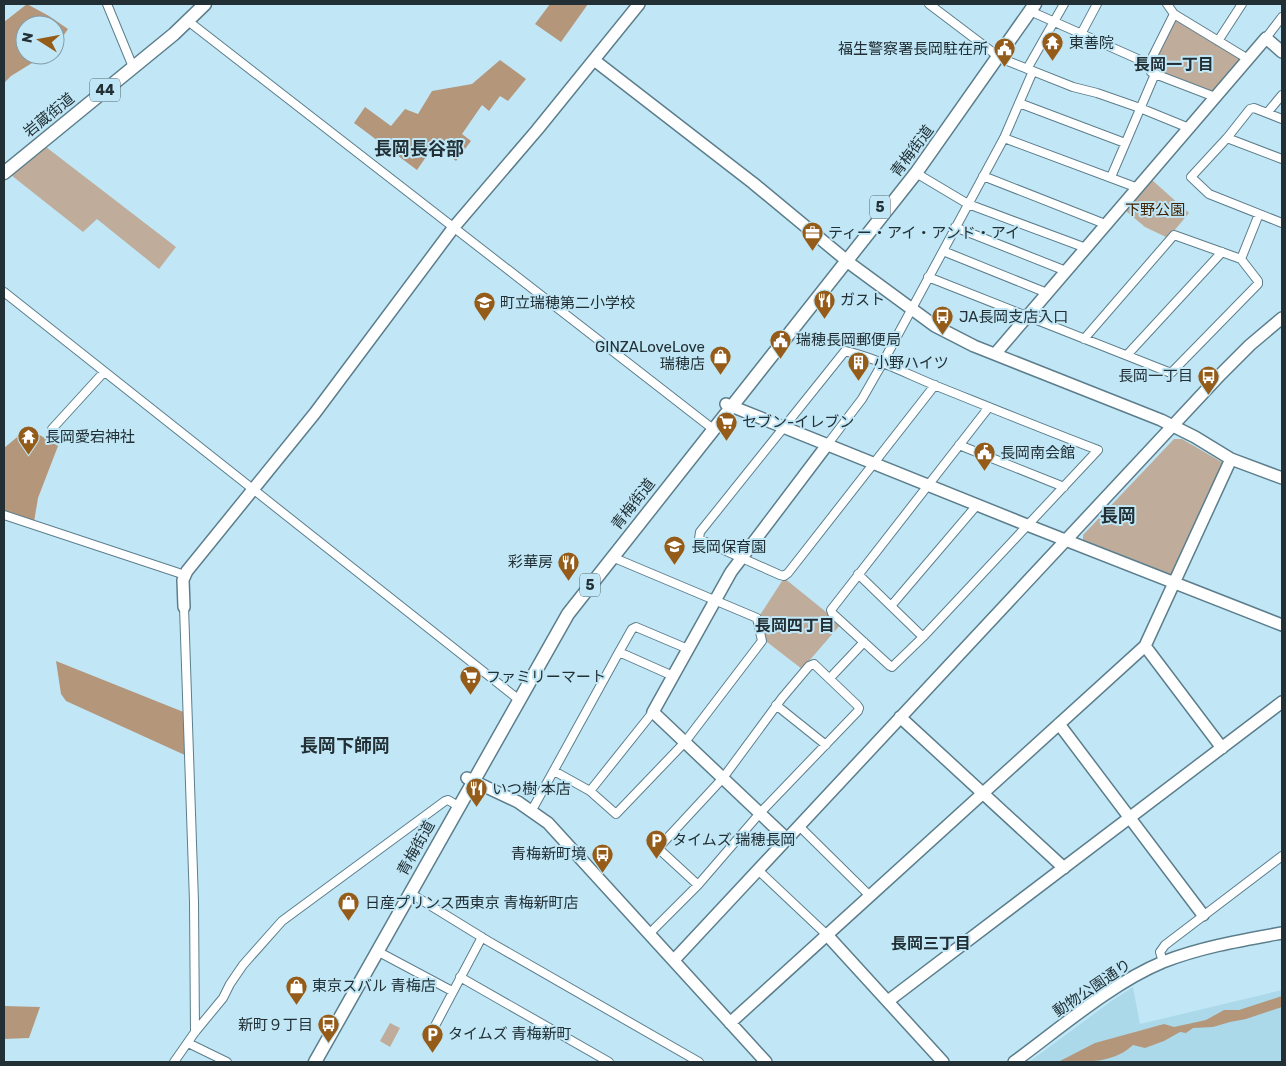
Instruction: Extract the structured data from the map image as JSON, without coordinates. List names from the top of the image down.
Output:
{
  "streets": {
    "main road": [
      "44",
      "岩蔵街道",
      "青梅街道",
      "5"
    ],
    "street": ["動物公園通り"]
  },
  "districts": [
    "長岡一丁目",
    "長岡長谷部",
    "長岡",
    "長岡四丁目",
    "長岡下師岡",
    "長岡三丁目"
  ],
  "parks": ["下野公園"],
  "places": {
    "temple": ["東善院", "長岡愛宕神社"],
    "public building": ["福生警察署長岡駐在所", "瑞穂長岡郵便局", "長岡南会館"],
    "office": ["ティー・アイ・アンド・アイ"],
    "restaurant": ["ガスト", "彩華房", "いつ樹 本店"],
    "school or university": ["町立瑞穂第二小学校", "長岡保育園"],
    "bus stop": [
      "JA長岡支店入口",
      "長岡一丁目",
      "青梅新町境",
      "新町９丁目"
    ],
    "shop": ["GINZALoveLove 瑞穂店", "日産プリンス西東京 青梅新町店", "東京スバル 青梅店"],
    "building": ["小野ハイツ"],
    "supermarket": ["セブン-イレブン", "ファミリーマート"],
    "parking": ["タイムズ 瑞穂長岡", "タイムズ 青梅新町"]
  },
  "north": "left"
}
